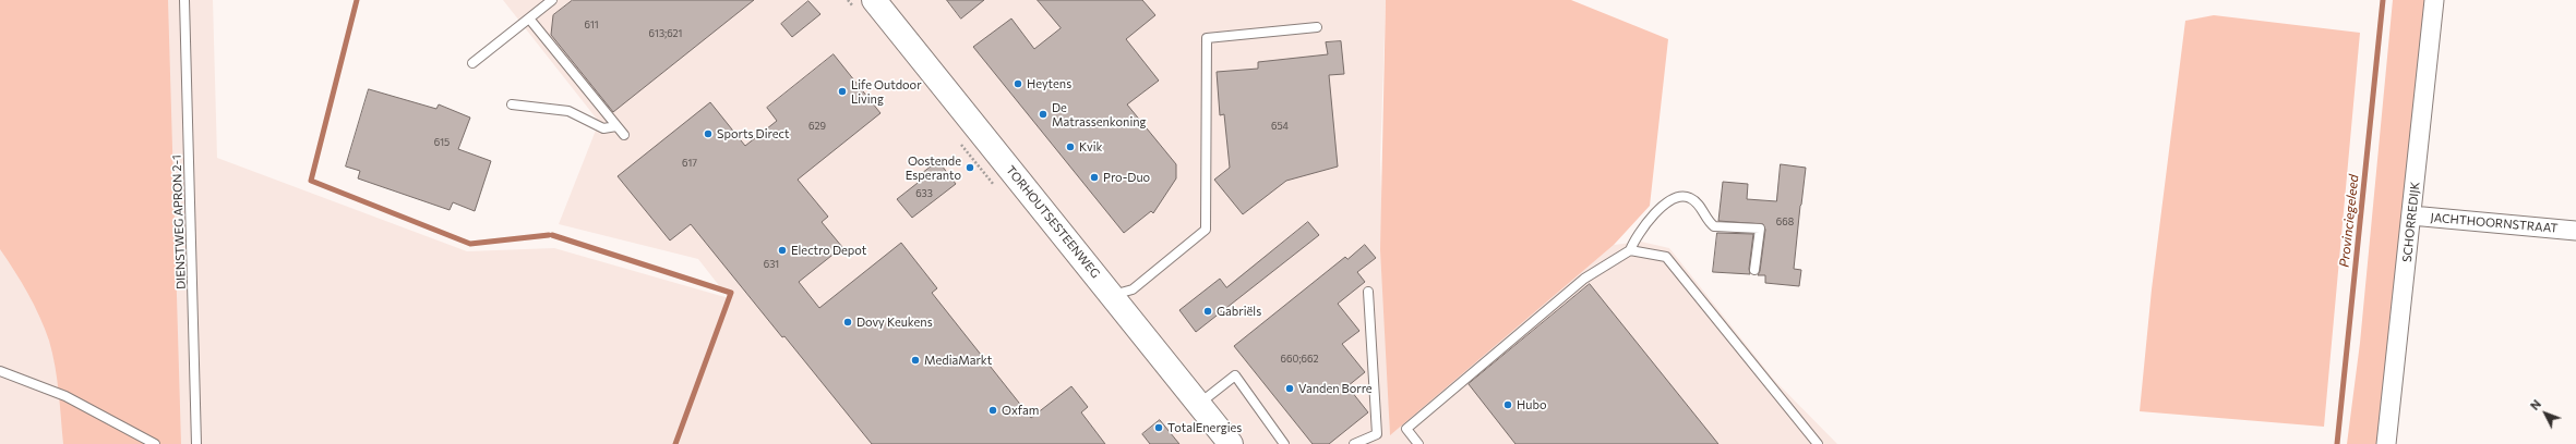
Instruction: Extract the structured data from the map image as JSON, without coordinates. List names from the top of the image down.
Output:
{
  "streets": {
    "main road": ["TORHOUTSESTEENWEG"],
    "street": ["SCHORREDIJK", "JACHTHOORNSTRAAT"],
    "lane": ["DIENSTWEG APRON 2-1"]
  },
  "crossings": [
    ["SCHORREDIJK", "JACHTHOORNSTRAAT"]
  ],
  "water": ["Provinciegeleed"],
  "places": [
    "Heytens",
    "Life Outdoor Living",
    "De Matrassenkoning",
    "Sports Direct",
    "Kvik",
    "Oostende Esperanto",
    "Pro-Duo",
    "Electro Depot",
    "Gabriëls",
    "Dovy Keukens",
    "MediaMarkt",
    "Vanden Borre",
    "Hubo",
    "Oxfam",
    "TotalEnergies"
  ],
  "house_numbers": [
    "611",
    "613;621",
    "629",
    "654",
    "615",
    "617",
    "633",
    "668",
    "631",
    "660;662"
  ],
  "north": "top left"
}
